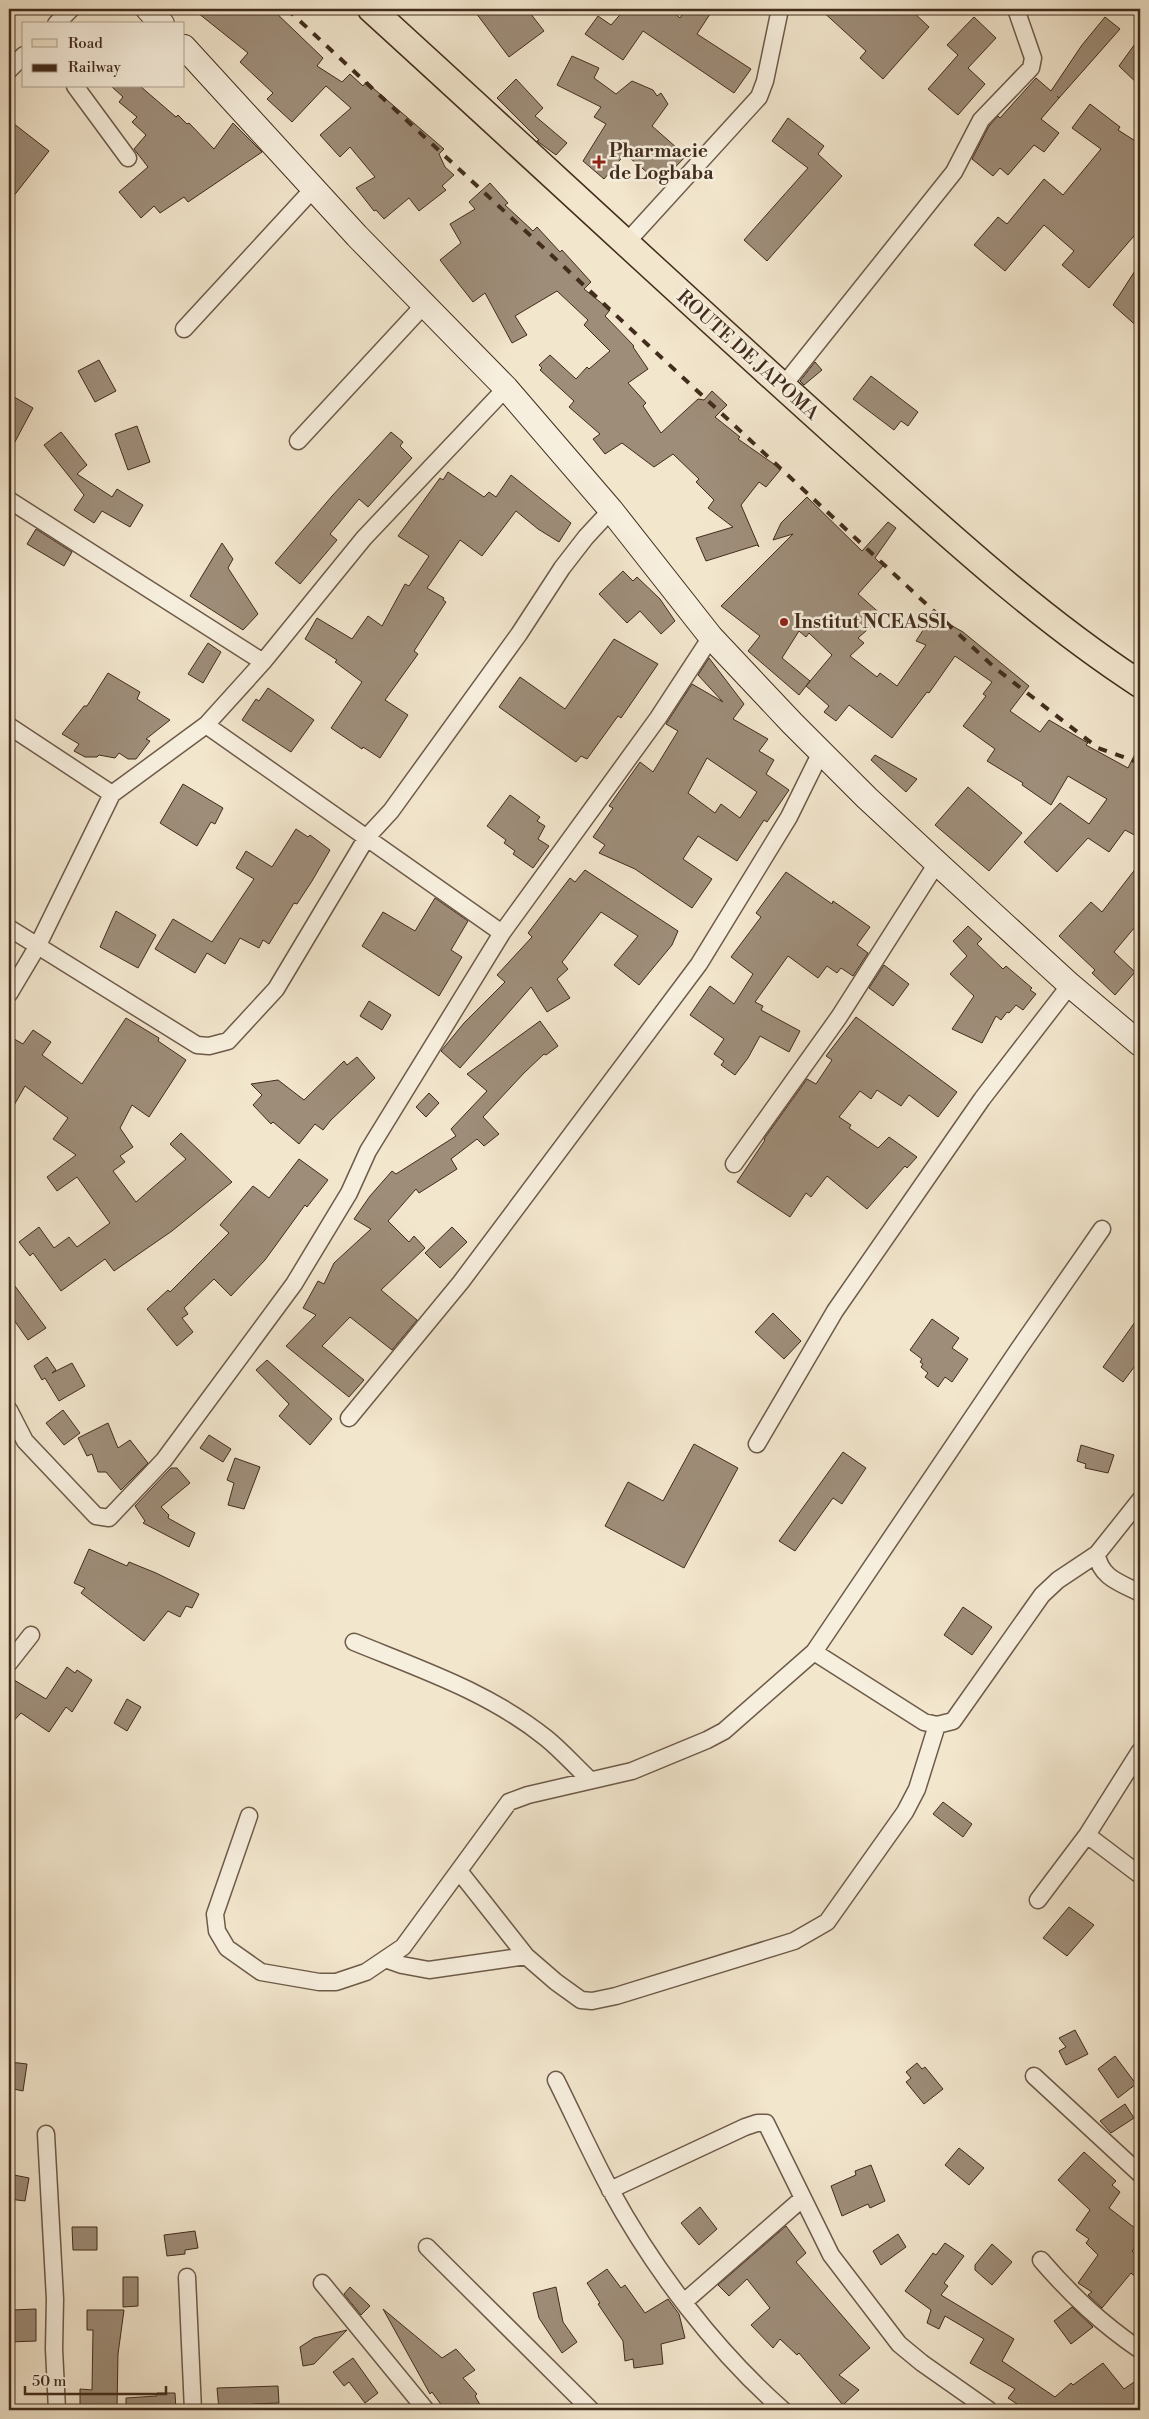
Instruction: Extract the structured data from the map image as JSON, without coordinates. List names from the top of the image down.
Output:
{
  "streets": {
    "main road": ["ROUTE DE JAPOMA"]
  },
  "places": {
    "health": ["Pharmacie de Logbaba"],
    "other": ["Institut NCEASSI"]
  },
  "legend": ["Road", "Railway"],
  "scale_bar": "50 m"
}
